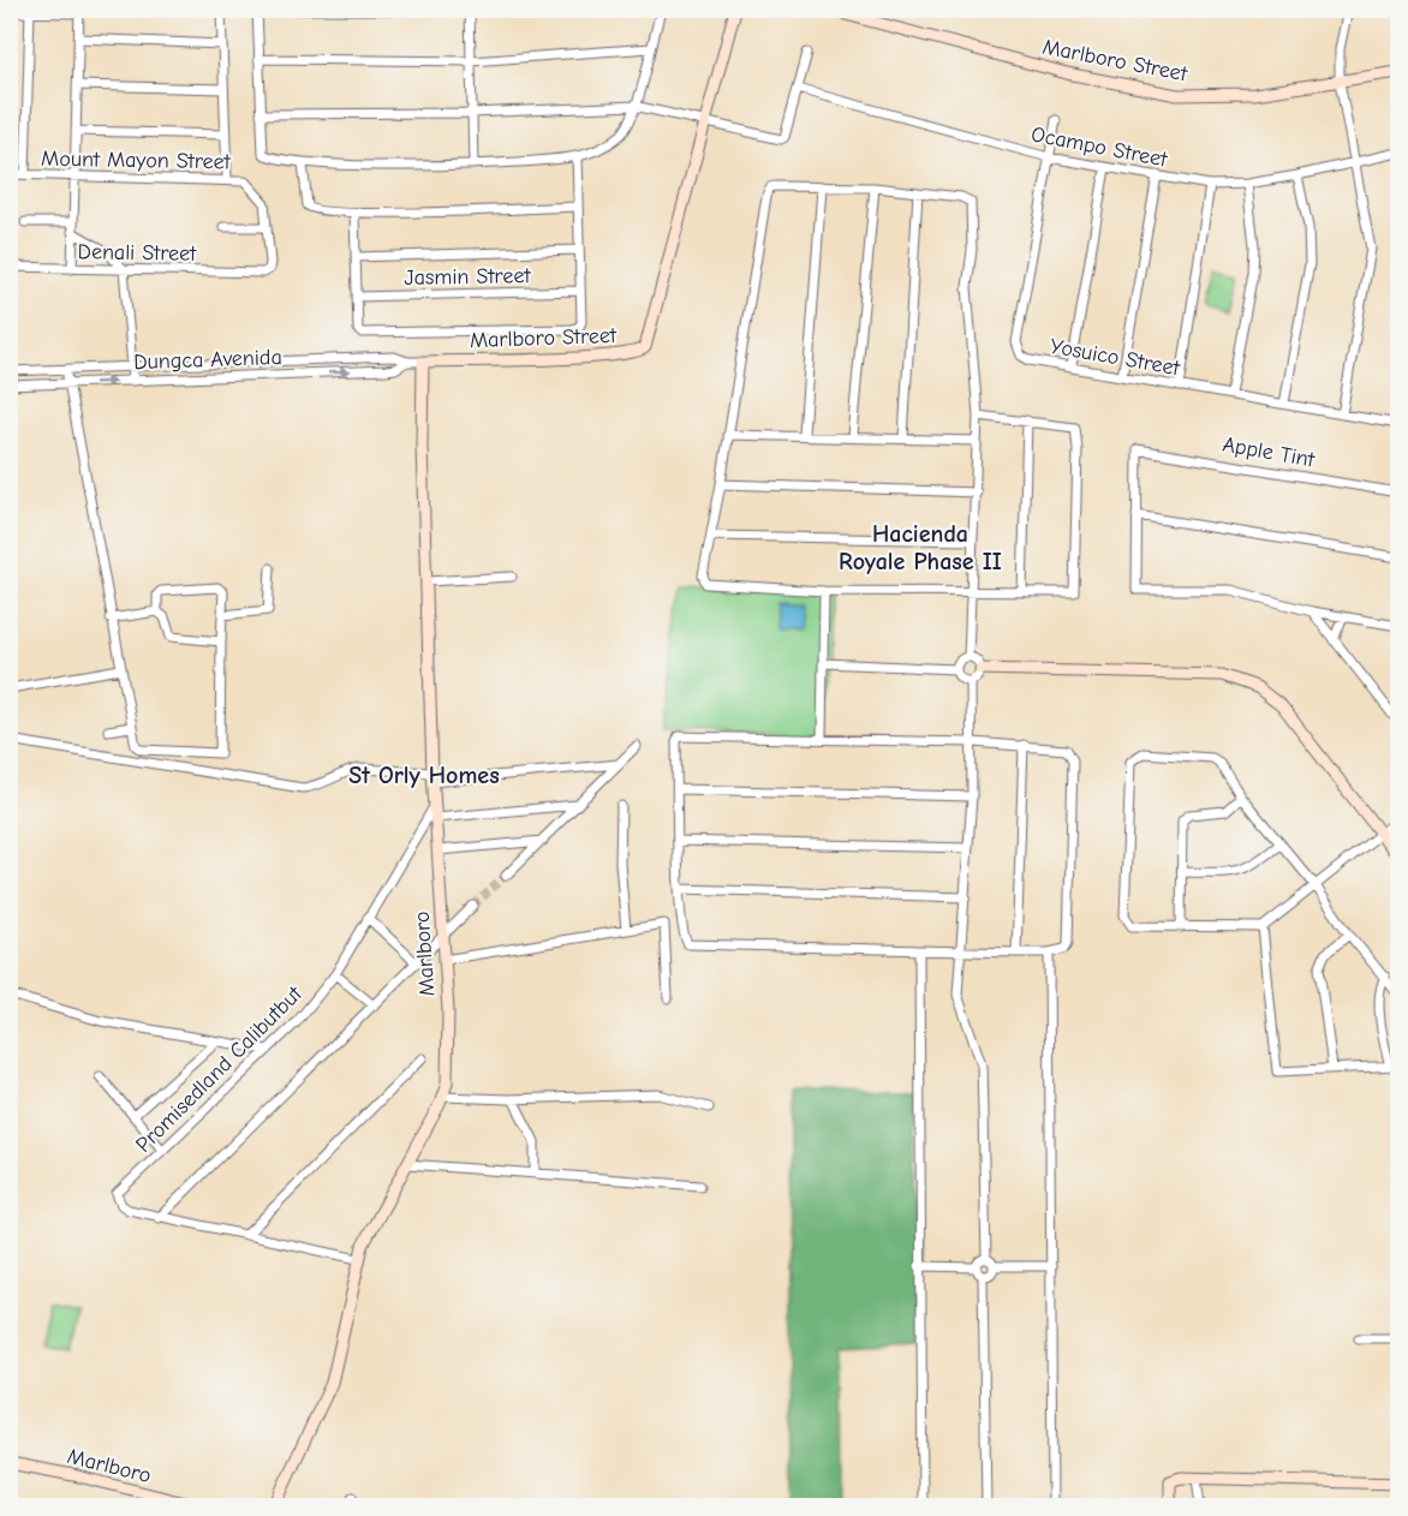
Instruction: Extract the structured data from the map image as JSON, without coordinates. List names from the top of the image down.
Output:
{
  "streets": {
    "street": [
      "Marlboro Street",
      "Ocampo Street",
      "Mount Mayon Street",
      "Denali Street",
      "Jasmin Street",
      "Yosuico Street",
      "Dungca Avenida",
      "Apple Tint",
      "Marlboro",
      "Promisedland Calibutbut"
    ]
  },
  "crossings": [
    ["Marlboro Street", "Dungca Avenida"],
    ["Marlboro Street", "Marlboro"],
    ["Ocampo Street", "Yosuico Street"],
    ["Mount Mayon Street", "Denali Street"],
    ["Dungca Avenida", "Marlboro"],
    ["Marlboro", "Promisedland Calibutbut"]
  ],
  "districts": ["Hacienda Royale Phase II", "St Orly Homes"]
}
